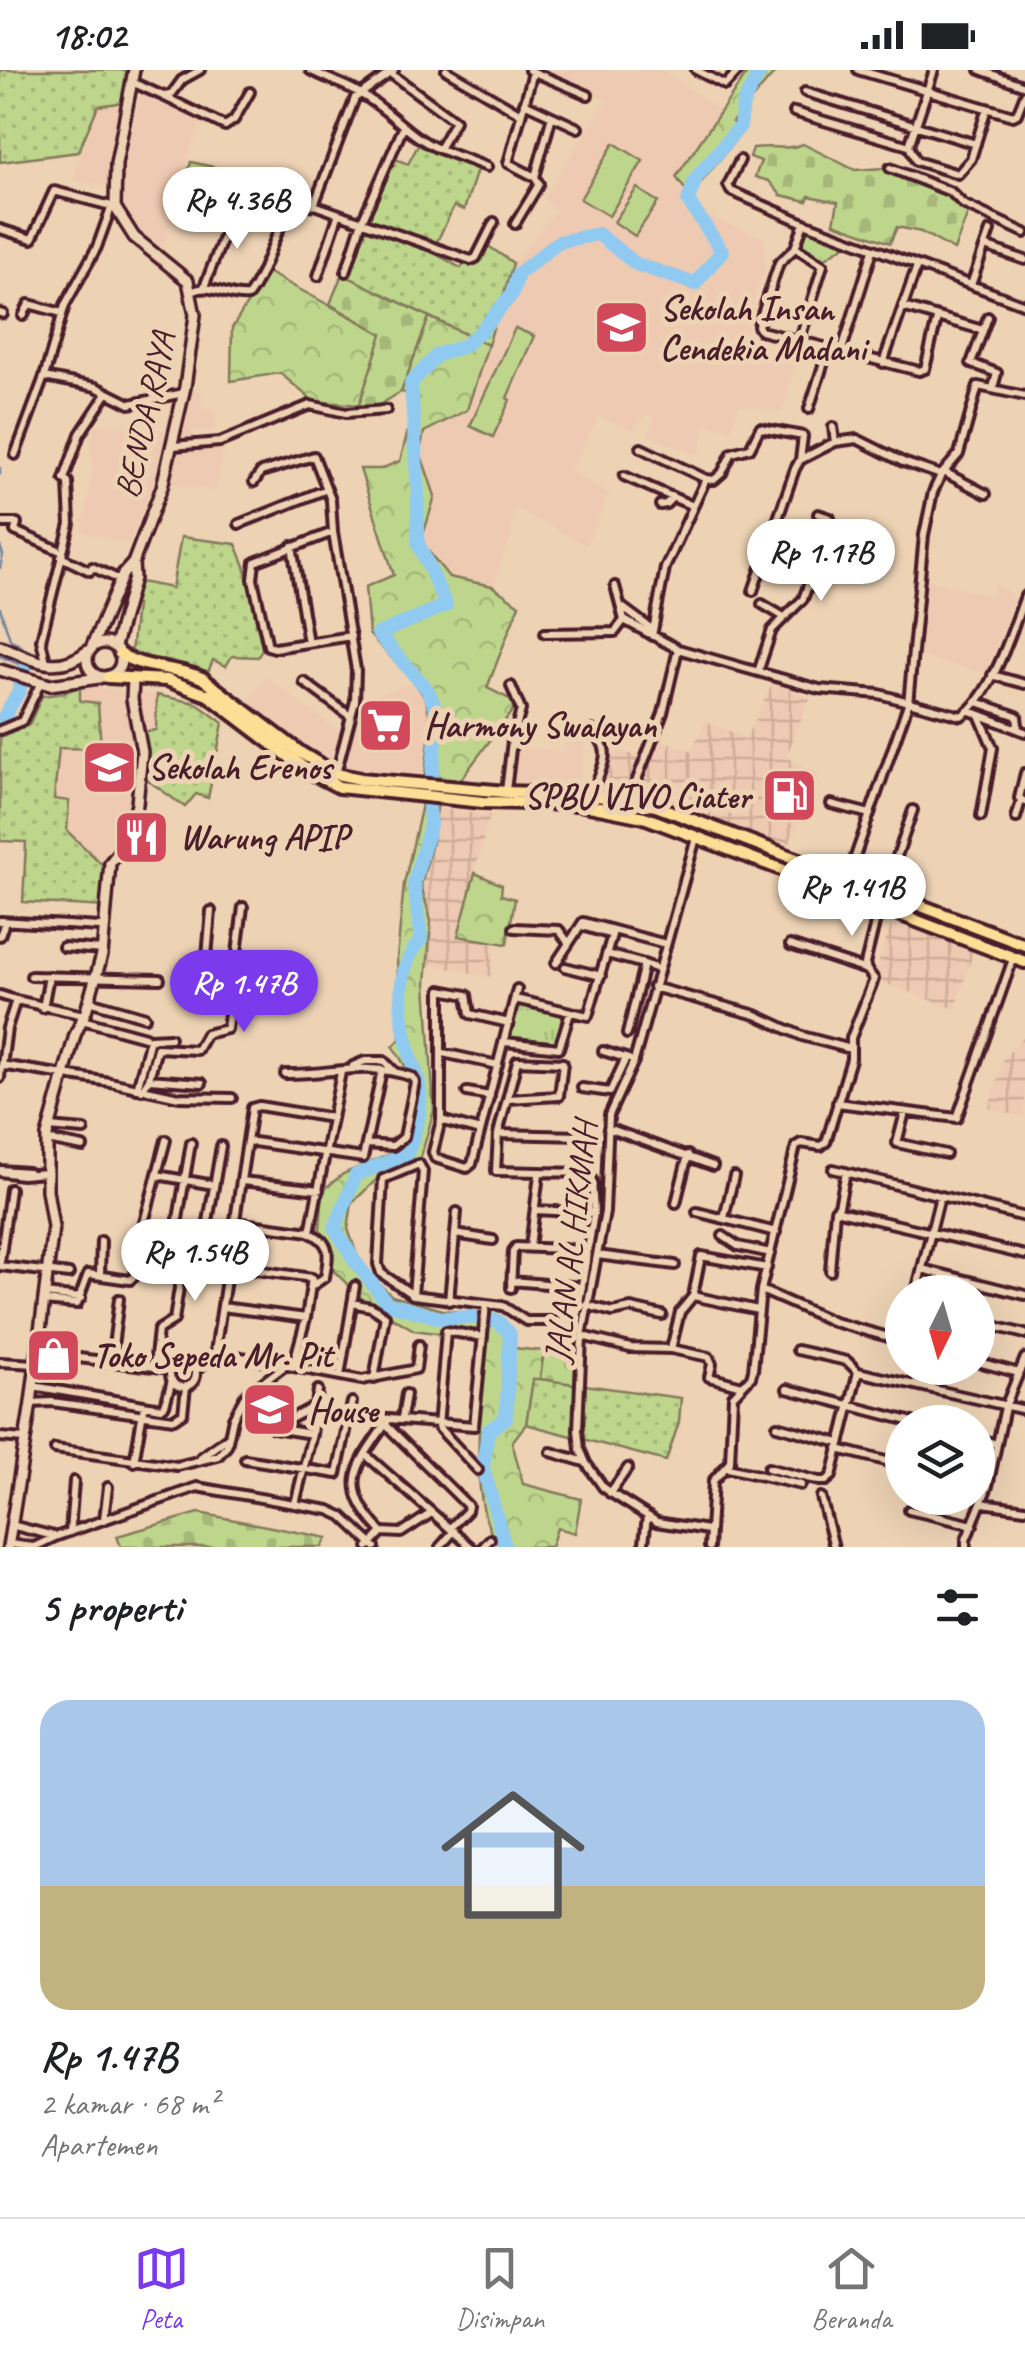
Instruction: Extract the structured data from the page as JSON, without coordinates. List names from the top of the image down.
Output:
{
  "streets": {
    "street": ["BENDA RAYA", "JALAN AL HIKMAH"]
  },
  "places": {
    "school or university": ["Sekolah Insan Cendekia Madani", "Sekolah Erenos", "House"],
    "supermarket": ["Harmony Swalayan"],
    "fuel station": ["SPBU VIVO Ciater"],
    "restaurant": ["Warung APIP"],
    "shop": ["Toko Sepeda Mr. Pit"]
  },
  "north": "bottom",
  "page": {
    "status": "18:02",
    "price": [
      "Rp 4.36B",
      "Rp 1.17B",
      "Rp 1.41B",
      "Rp 1.47B",
      "Rp 1.54B"
    ],
    "heading": "5 properti",
    "list": [
      {
        "name": "Rp 1.47B",
        "note": "2 kamar · 68 m² · Apartemen"
      }
    ],
    "tabs": ["Peta", "Disimpan", "Beranda"]
  }
}
